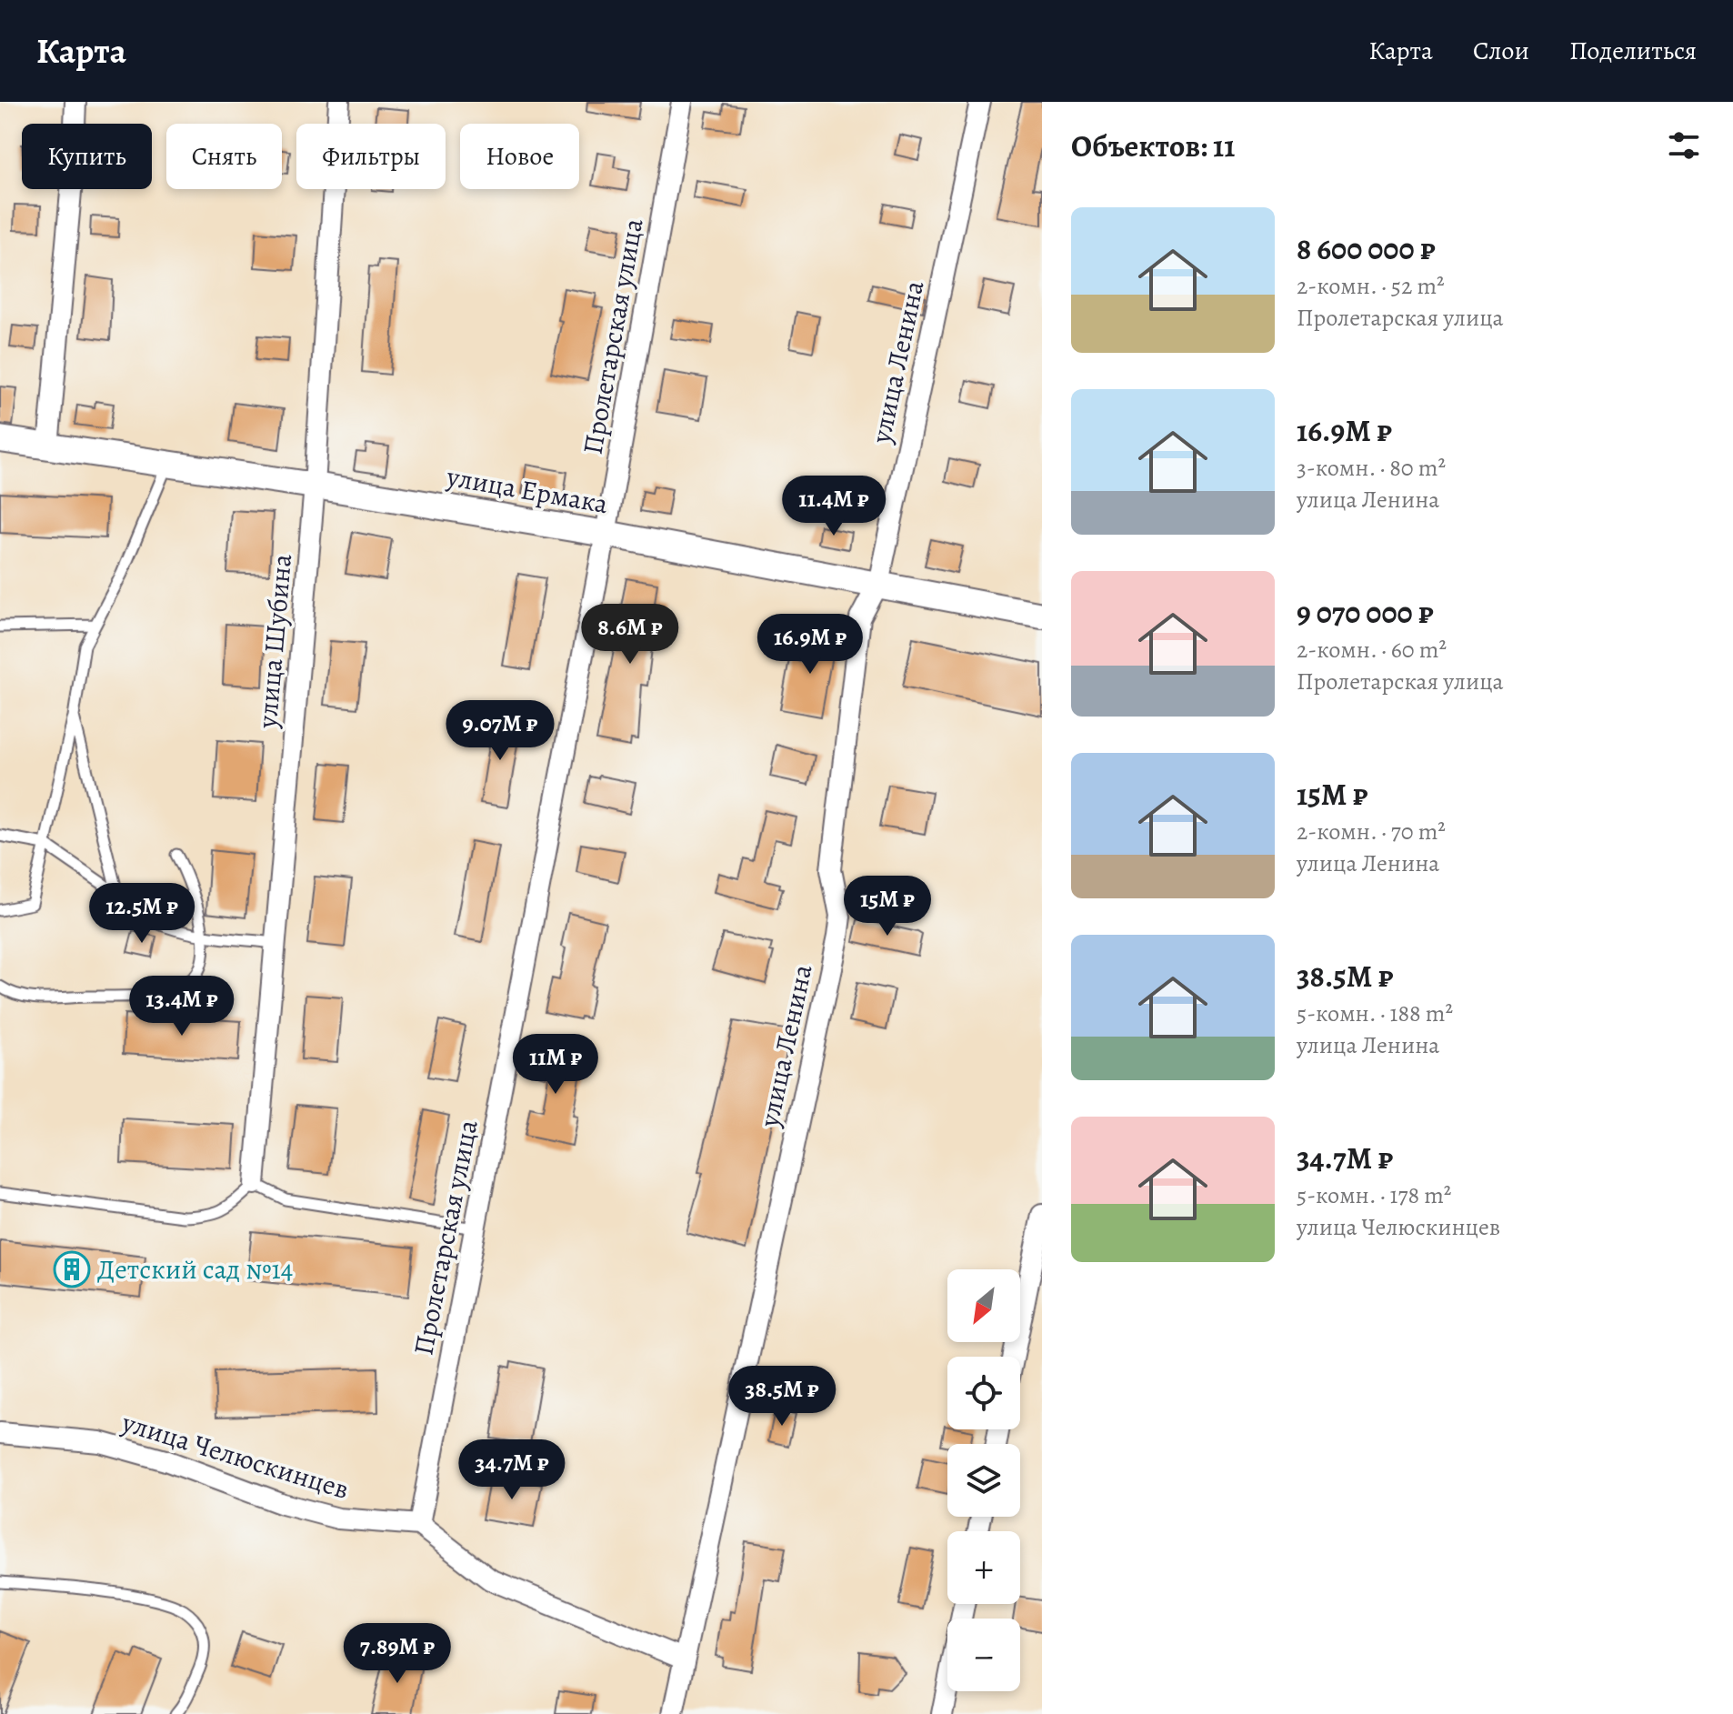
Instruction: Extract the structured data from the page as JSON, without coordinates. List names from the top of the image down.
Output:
{
  "streets": {
    "street": [
      "Пролетарская улица",
      "улица Ленина",
      "улица Ермака",
      "улица Шубина",
      "улица Челюскинцев"
    ]
  },
  "crossings": [
    ["Пролетарская улица", "улица Ермака"],
    ["Пролетарская улица", "улица Челюскинцев"],
    ["улица Ленина", "улица Ермака"],
    ["улица Ермака", "улица Шубина"]
  ],
  "places": {
    "building": ["Детский сад №14"]
  },
  "north": "bottom left",
  "page": {
    "header": "Карта",
    "nav": ["Карта", "Слои", "Поделиться"],
    "heading": "Объектов: 11",
    "chip": [
      "Купить",
      "Снять",
      "Фильтры",
      "Новое"
    ],
    "list": [
      {
        "name": "8 600 000 ₽",
        "note": "2-комн. · 52 m² · Пролетарская улица"
      },
      {
        "name": "16.9M ₽",
        "note": "3-комн. · 80 m² · улица Ленина"
      },
      {
        "name": "9 070 000 ₽",
        "note": "2-комн. · 60 m² · Пролетарская улица"
      },
      {
        "name": "15M ₽",
        "note": "2-комн. · 70 m² · улица Ленина"
      },
      {
        "name": "38.5M ₽",
        "note": "5-комн. · 188 m² · улица Ленина"
      },
      {
        "name": "34.7M ₽",
        "note": "5-комн. · 178 m² · улица Челюскинцев"
      }
    ],
    "price": [
      "11.4M ₽",
      "8.6M ₽",
      "16.9M ₽",
      "9.07M ₽",
      "15M ₽",
      "12.5M ₽",
      "13.4M ₽",
      "11M ₽",
      "38.5M ₽",
      "34.7M ₽",
      "7.89M ₽"
    ],
    "map_buttons": ["+", "−"]
  }
}
